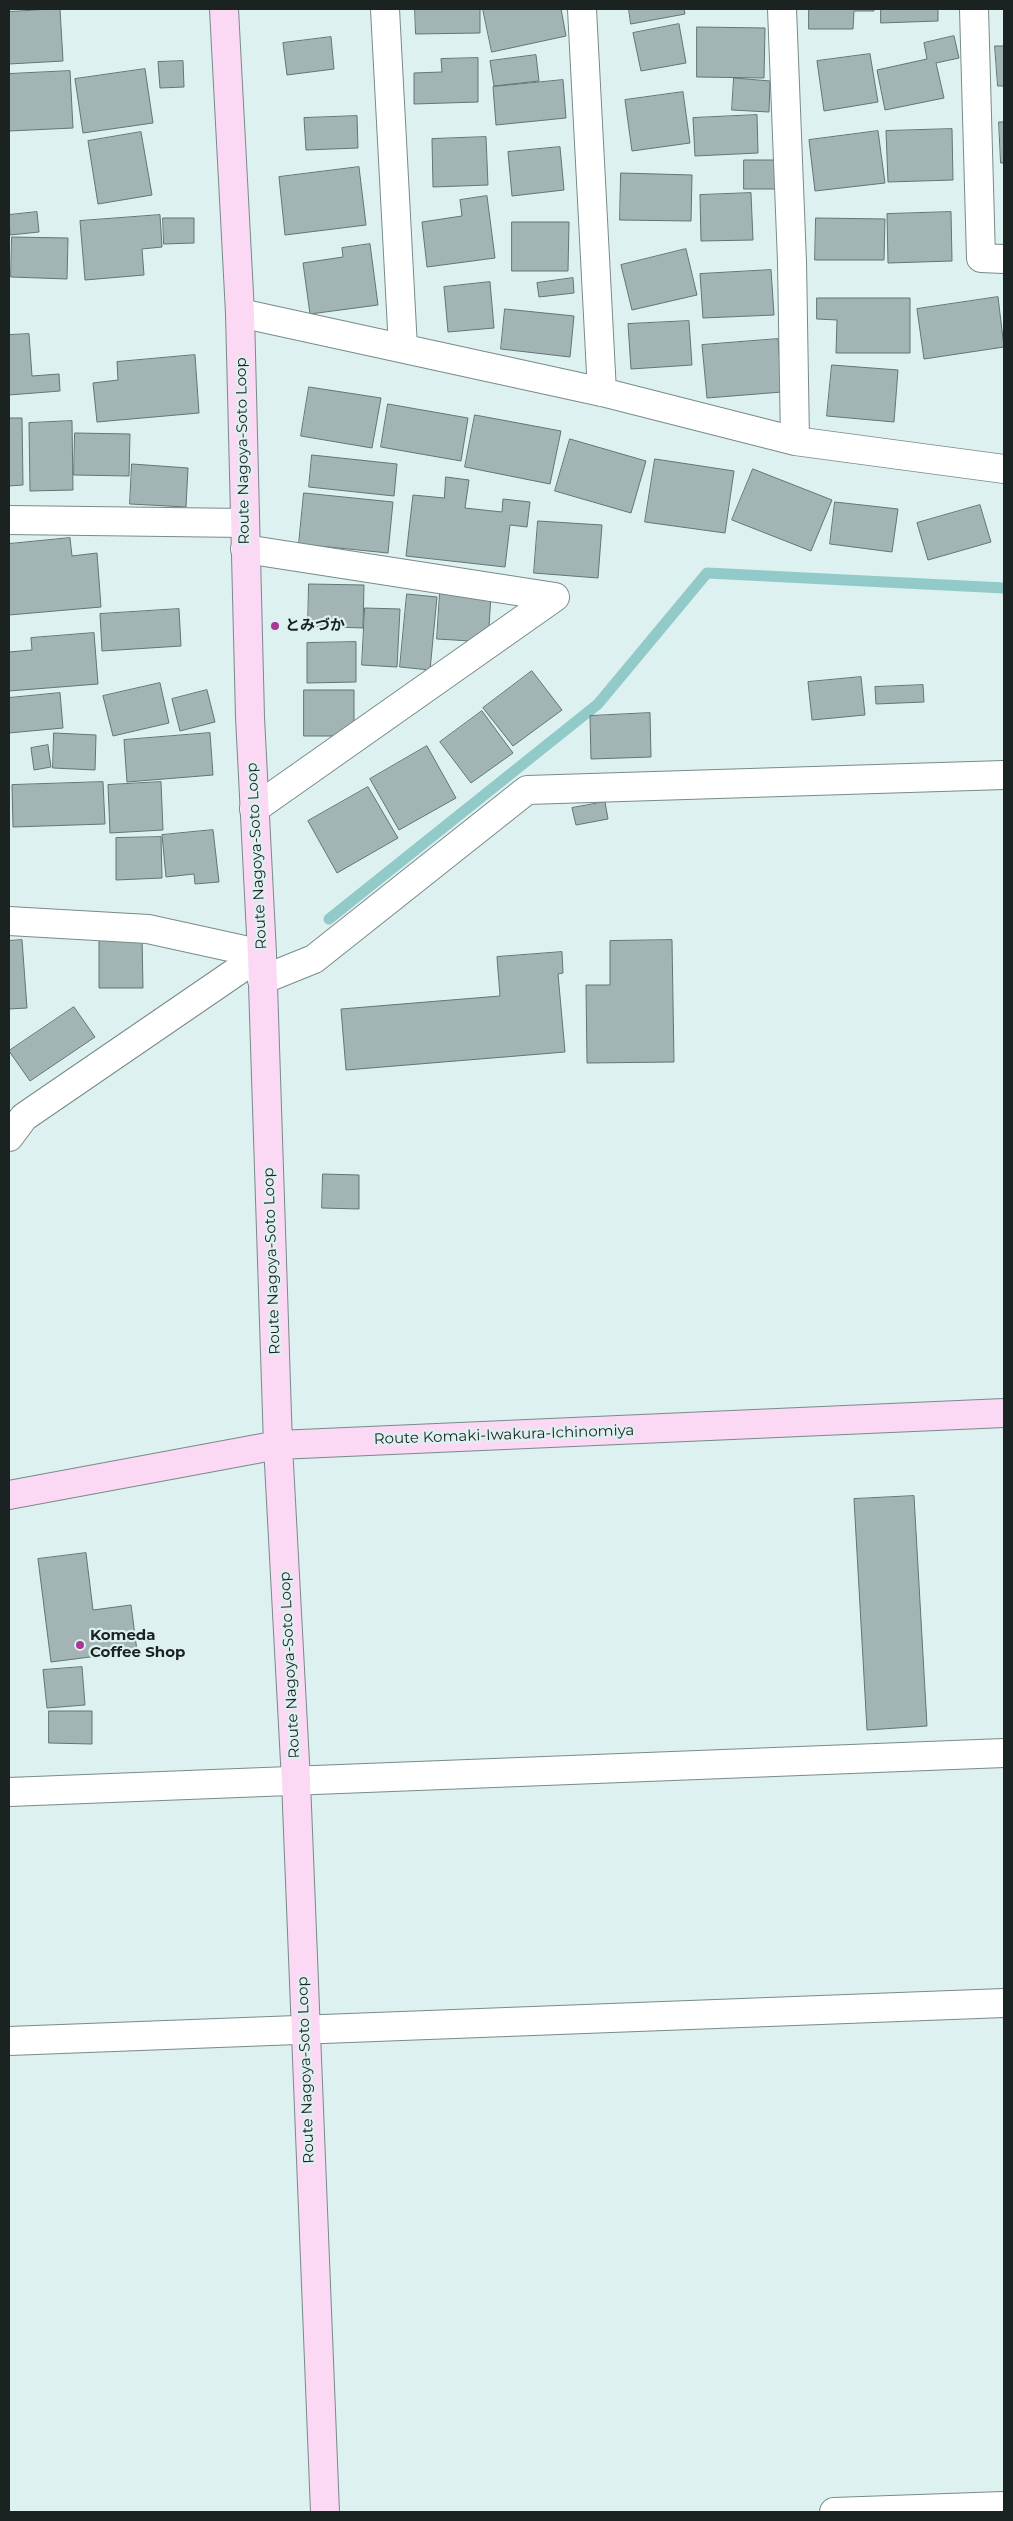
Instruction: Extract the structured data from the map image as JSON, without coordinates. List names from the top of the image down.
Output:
{
  "streets": {
    "main road": ["Route Nagoya-Soto Loop", "Route Komaki-Iwakura-Ichinomiya"]
  },
  "crossings": [
    ["Route Nagoya-Soto Loop", "Route Komaki-Iwakura-Ichinomiya"]
  ],
  "places": ["とみづか", "Komeda Coffee Shop"]
}
